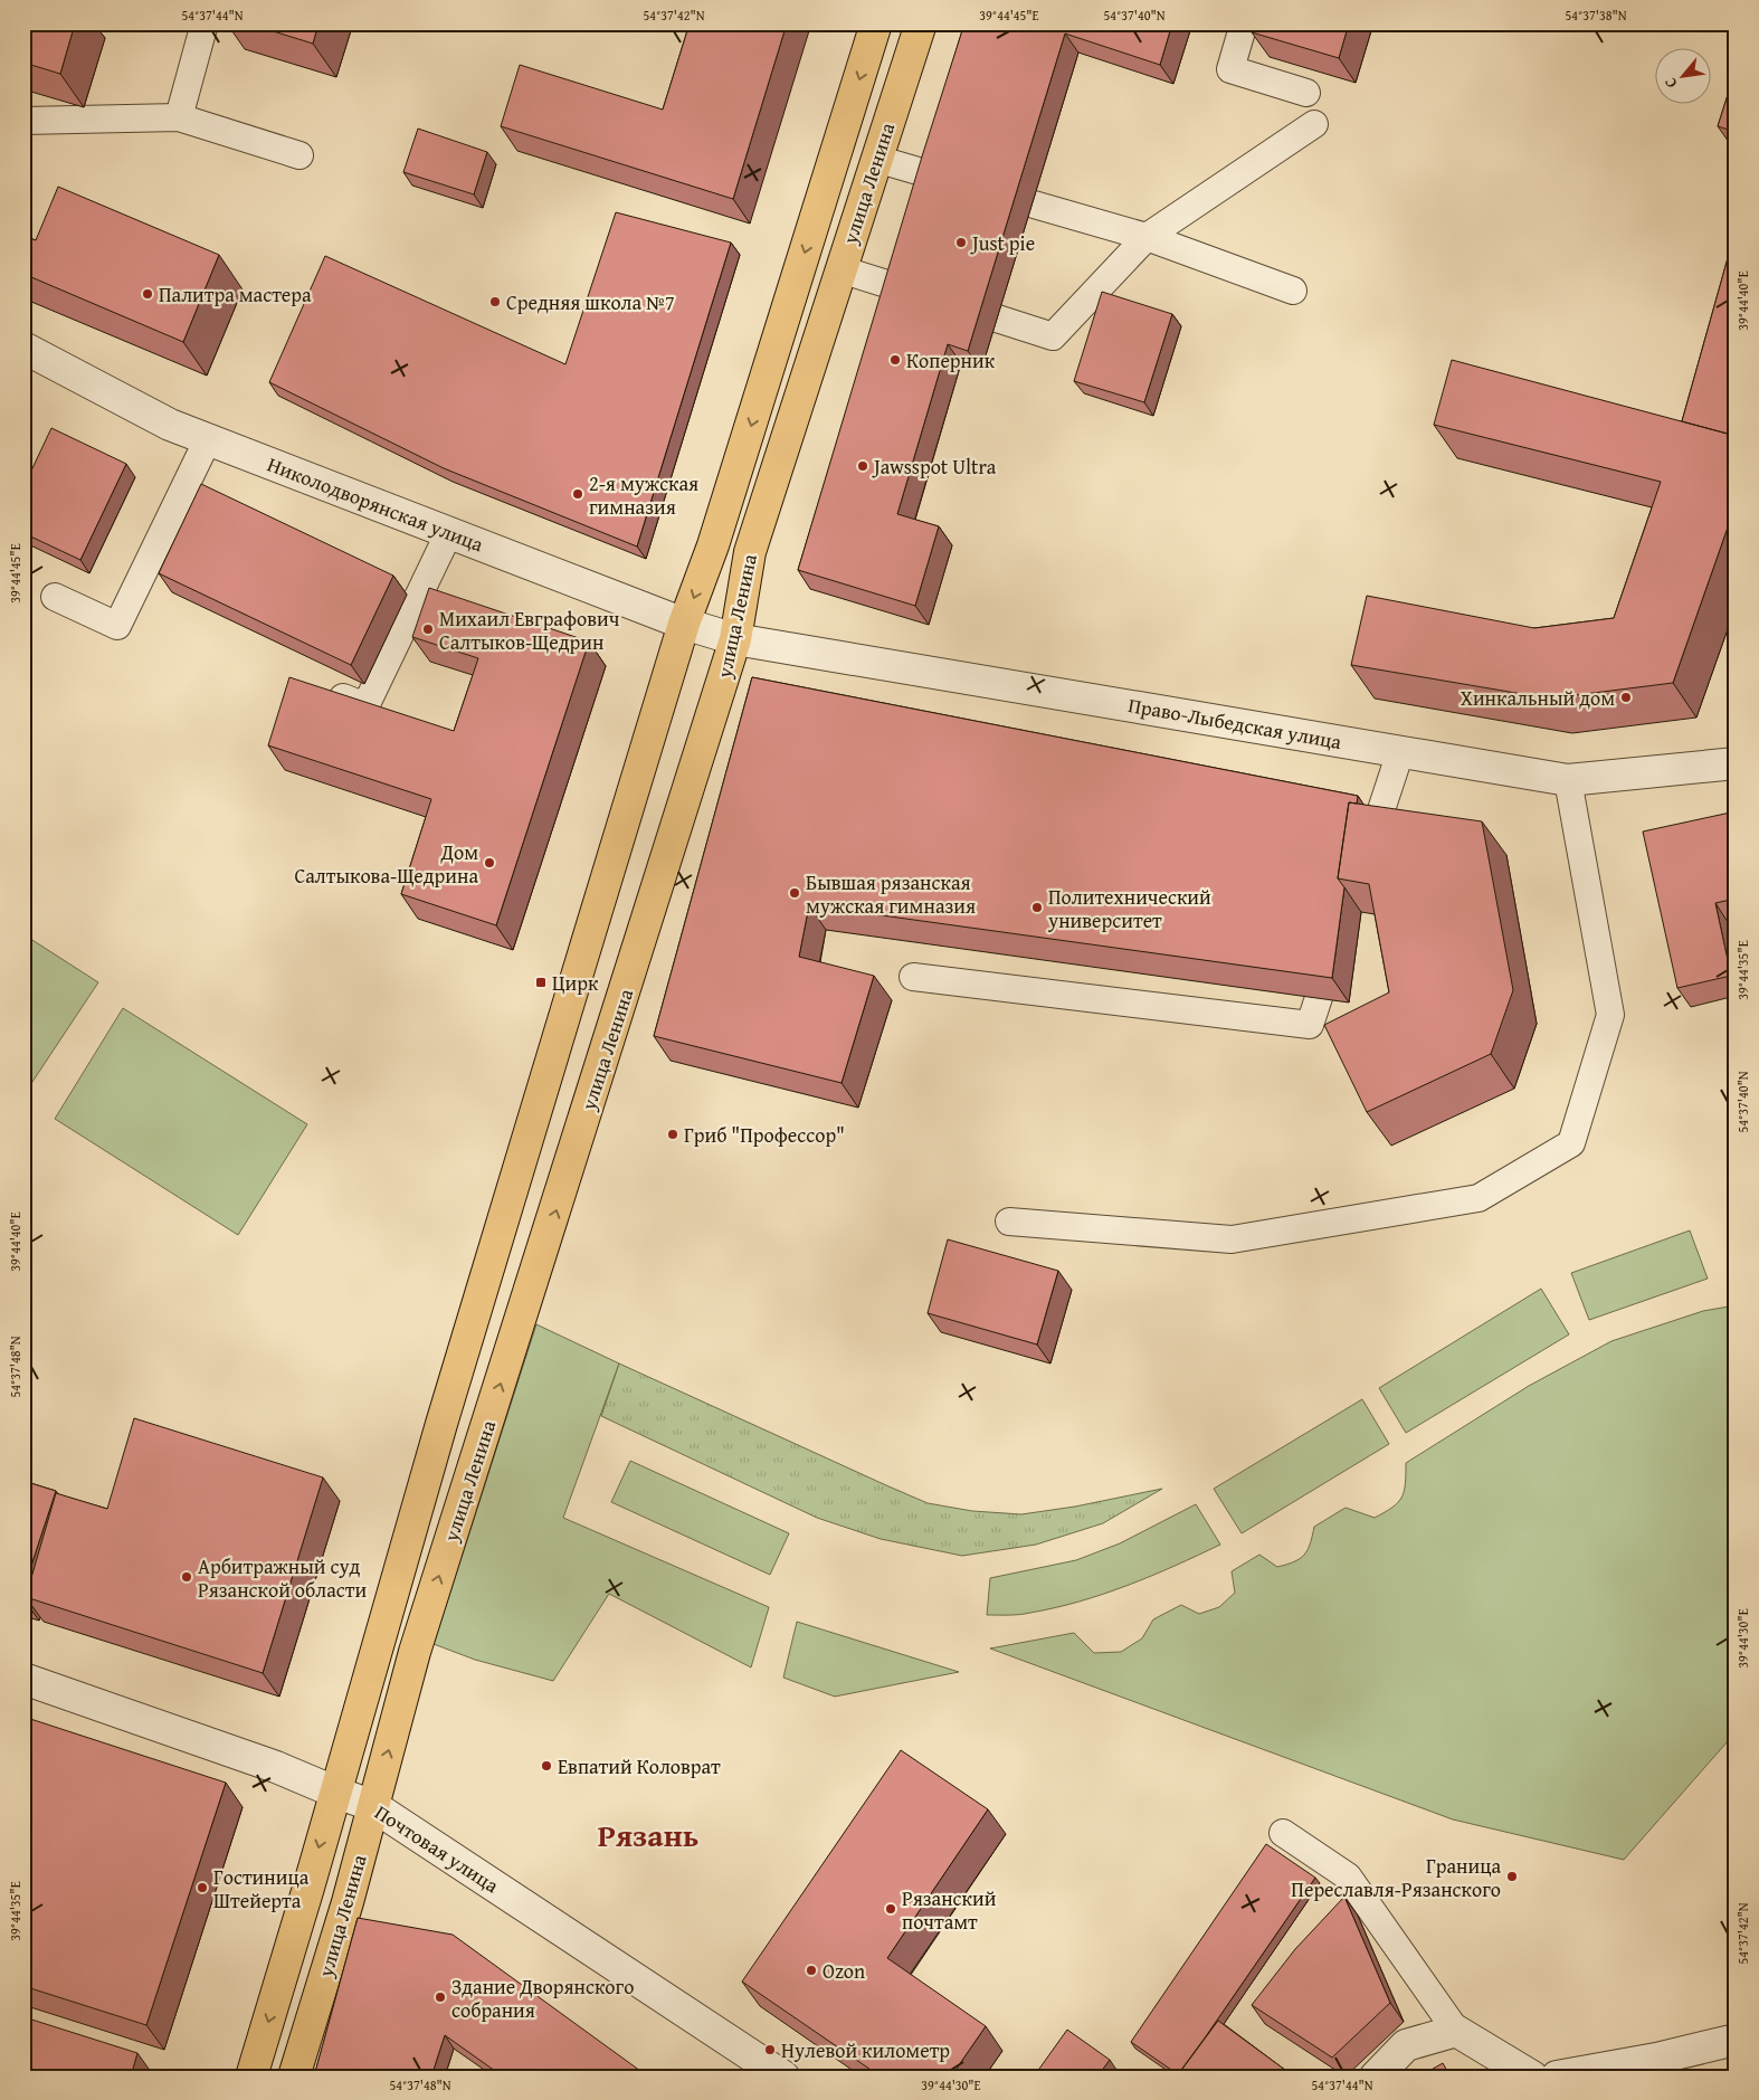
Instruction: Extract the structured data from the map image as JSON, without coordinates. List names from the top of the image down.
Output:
{
  "streets": {
    "main road": ["улица Ленина"],
    "street": ["Николодворянская улица", "Право-Лыбедская улица", "Почтовая улица"]
  },
  "crossings": [
    ["улица Ленина", "Николодворянская улица"],
    ["улица Ленина", "Право-Лыбедская улица"],
    ["улица Ленина", "Почтовая улица"],
    ["Николодворянская улица", "Право-Лыбедская улица"]
  ],
  "districts": ["Рязань"],
  "places": {
    "other": [
      "Just pie",
      "Палитра мастера",
      "Средняя школа №7",
      "Коперник",
      "Jawsspot Ultra",
      "2-я мужская гимназия",
      "Михаил Евграфович Салтыков-Щедрин",
      "Хинкальный дом",
      "Дом Салтыкова-Щедрина",
      "Бывшая рязанская мужская гимназия",
      "Политехнический университет",
      "Гриб \"Профессор\"",
      "Арбитражный суд Рязанской области",
      "Евпатий Коловрат",
      "Граница Переславля-Рязанского",
      "Гостиница Штейерта",
      "Рязанский почтамт",
      "Ozon",
      "Здание Дворянского собрания",
      "Нулевой километр"
    ],
    "transit": ["Цирк"]
  },
  "north": "bottom left",
  "coordinates": [
    "54°37'44\"N",
    "54°37'42\"N",
    "39°44'45\"E",
    "54°37'40\"N",
    "54°37'38\"N",
    "39°44'40\"E",
    "39°44'35\"E",
    "54°37'48\"N",
    "39°44'30\"E"
  ]
}
